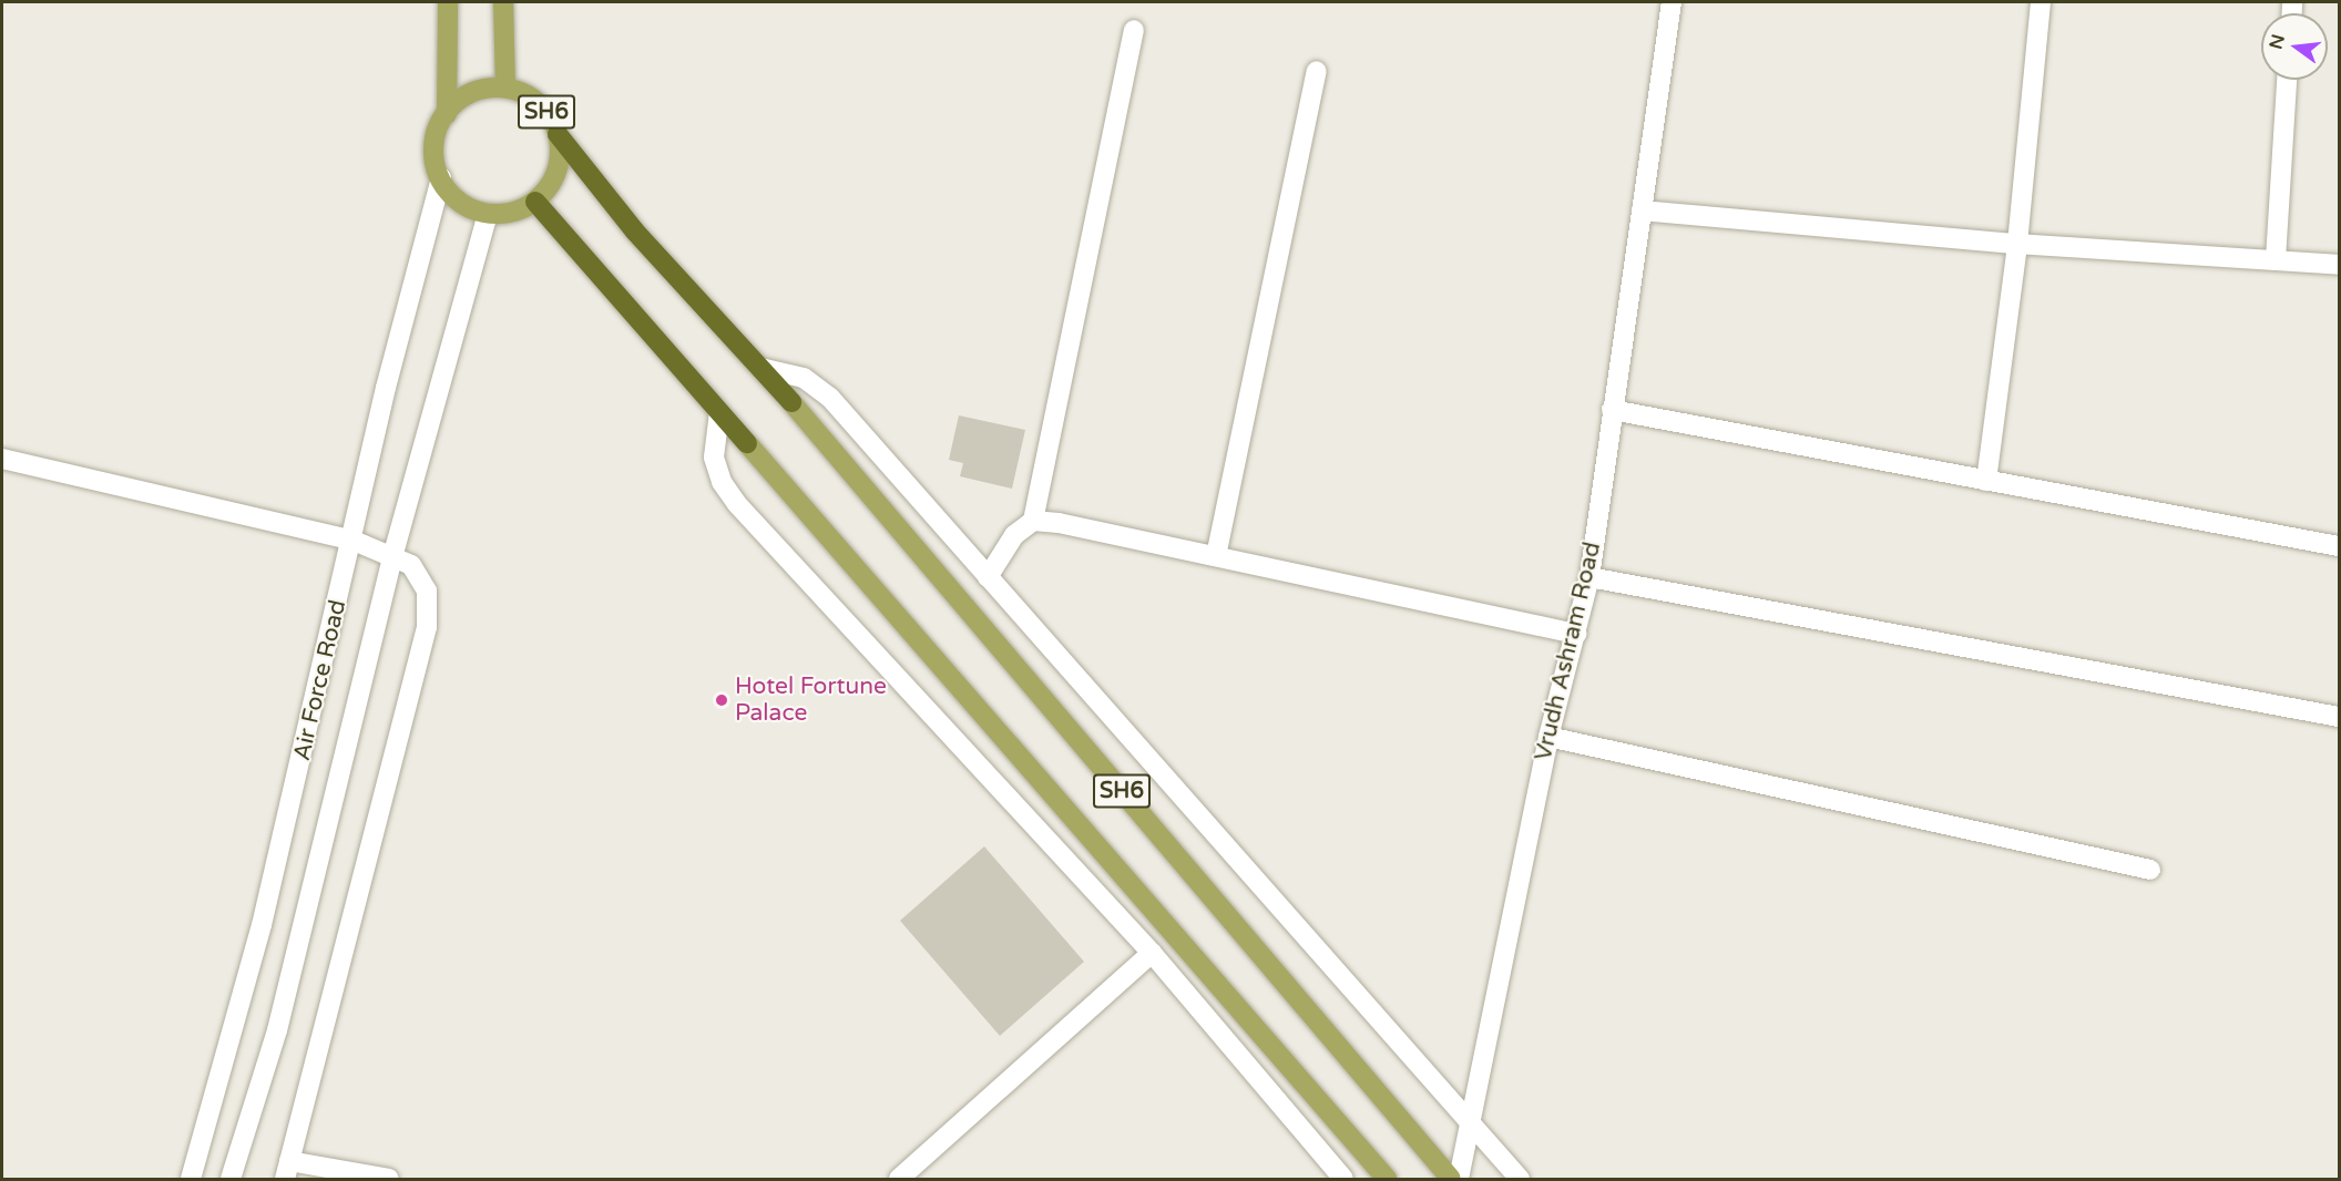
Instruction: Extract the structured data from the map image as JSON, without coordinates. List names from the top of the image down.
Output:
{
  "streets": {
    "highway": ["SH6"],
    "street": ["Vrudh Ashram Road", "Air Force Road"]
  },
  "crossings": [
    ["SH6", "Air Force Road"]
  ],
  "places": ["Hotel Fortune Palace"],
  "north": "left"
}
